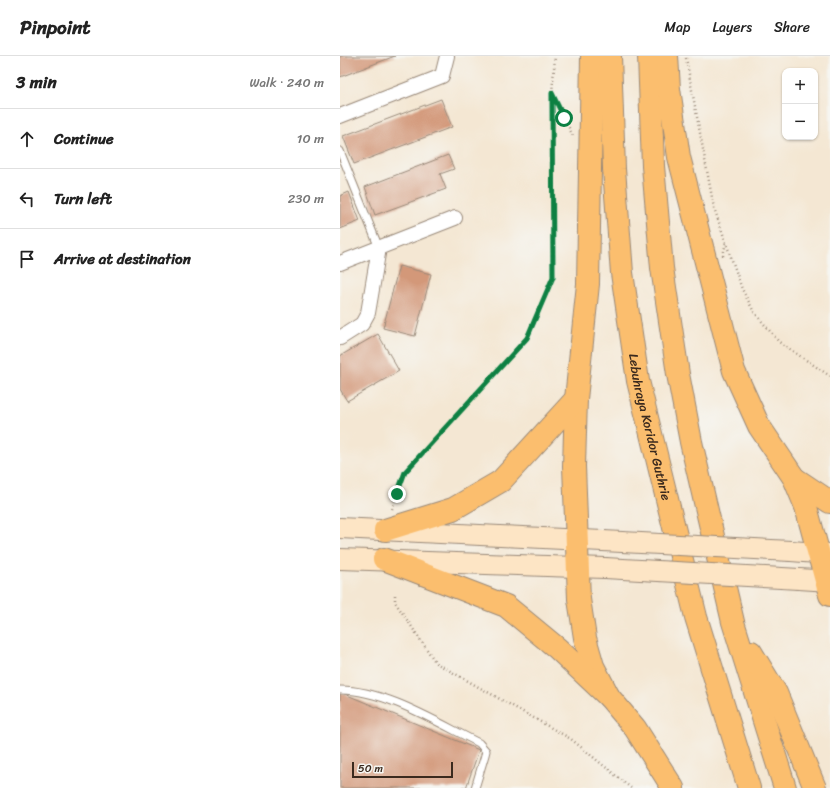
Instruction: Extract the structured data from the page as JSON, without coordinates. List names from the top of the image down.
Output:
{
  "streets": {
    "highway": ["Lebuhraya Koridor Guthrie"]
  },
  "scale_bar": "50 m",
  "page": {
    "header": "Pinpoint",
    "nav": ["Map", "Layers", "Share"],
    "heading": ["3 min", "Walk · 240 m"],
    "map_buttons": ["+", "−"],
    "list": [
      ["Continue", "10 m"],
      ["Turn left", "230 m"],
      "Arrive at destination"
    ],
    "scale": "50 m"
  }
}
